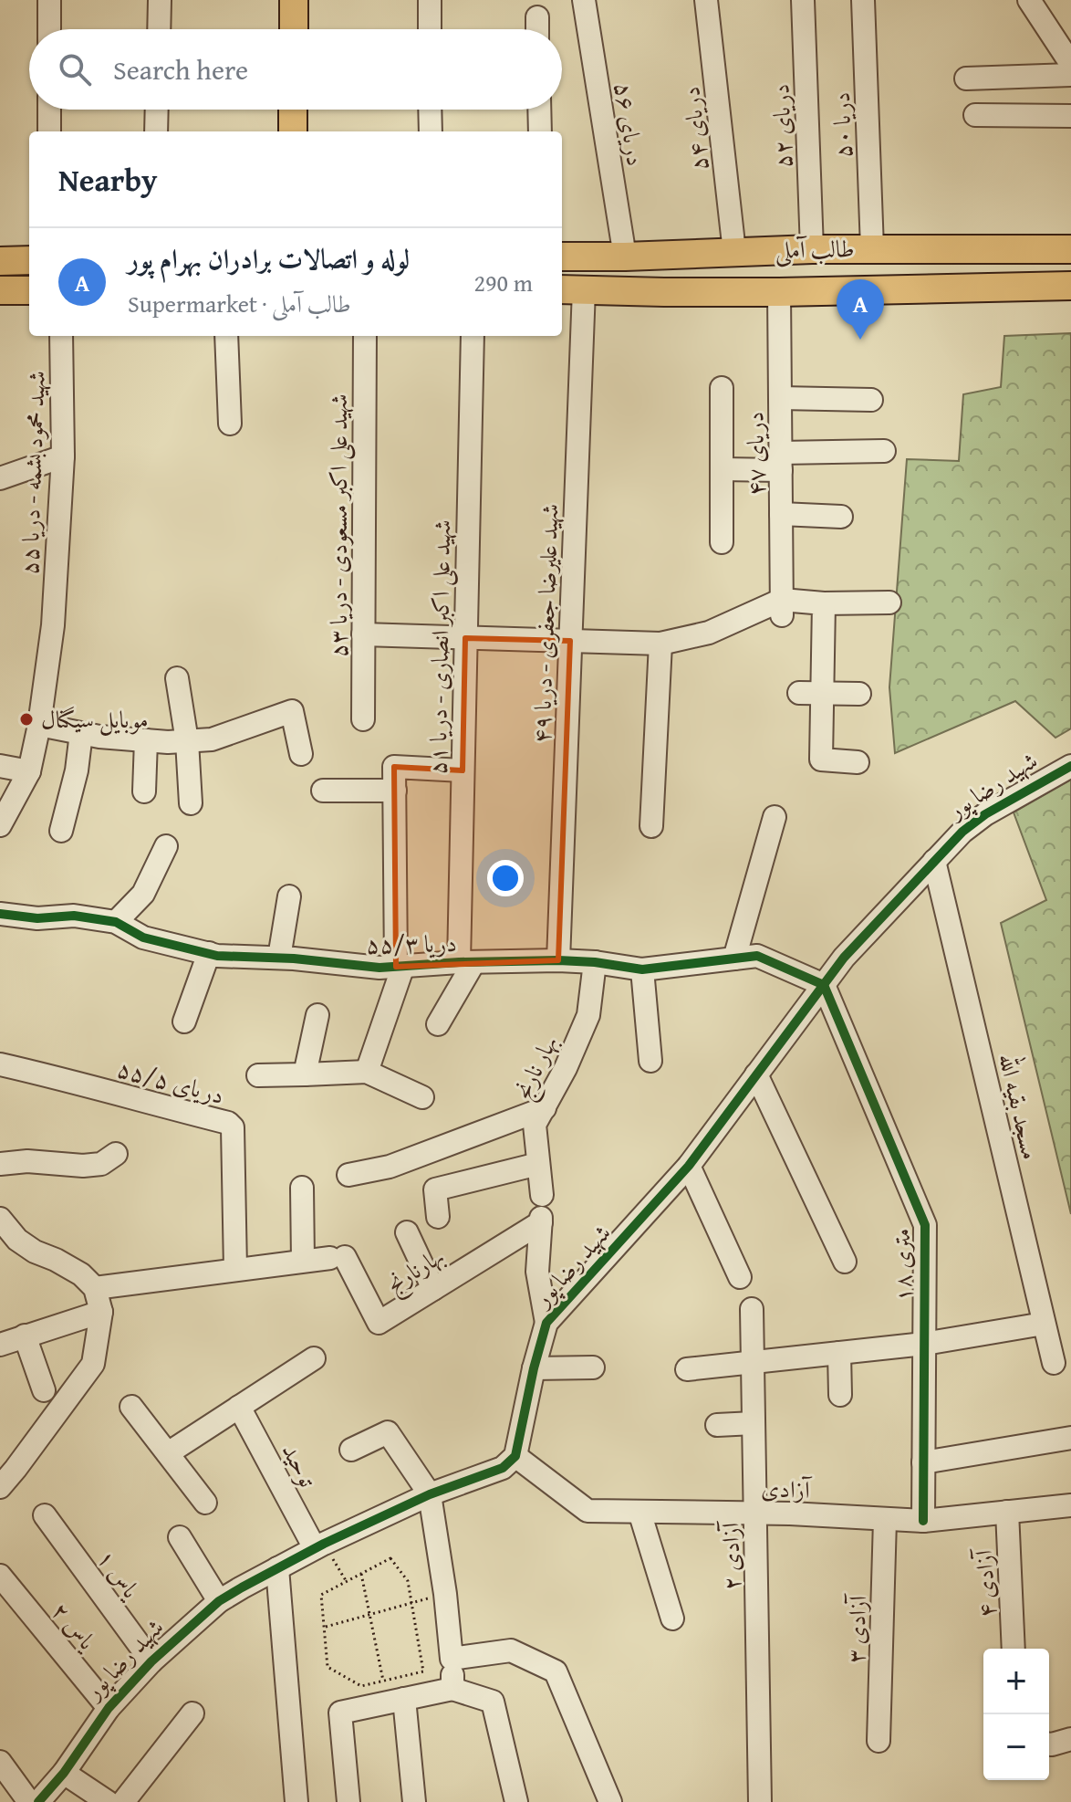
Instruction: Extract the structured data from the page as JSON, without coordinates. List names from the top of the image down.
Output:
{
  "streets": {
    "main road": ["طالب آملی"],
    "street": [
      "دریای ۵۶",
      "دریا ۵۰",
      "دریای ۵۲",
      "دریای ۵۴",
      "دریای ۴۷",
      "شهید محمود بشمه - دریا ۵۵",
      "شهید علی اکبر مسعودی - دریا ۵۳",
      "شهید علیرضا جعفری - دریا ۴۹",
      "شهید علی اکبر انصاری - دریا ۵۱",
      "شهید رضا پور",
      "دریا ۵۵/۳",
      "بهار نارنج",
      "دریای ۵۵/۵",
      "مسجد بقیه الله",
      "۱۸ متری",
      "بهارنارنج",
      "توحید",
      "آزادی",
      "آزادی ۲",
      "یاس ۱",
      "آزادی ۴",
      "یاس ۲",
      "آزادی ۳"
    ]
  },
  "crossings": [
    ["دریای ۵۶", "طالب آملی"],
    ["دریا ۵۰", "طالب آملی"],
    ["دریای ۵۲", "طالب آملی"],
    ["دریای ۵۴", "طالب آملی"],
    ["طالب آملی", "دریای ۴۷"],
    ["طالب آملی", "شهید علیرضا جعفری - دریا ۴۹"],
    ["شهید علیرضا جعفری - دریا ۴۹", "دریا ۵۵/۳"],
    ["شهید علی اکبر انصاری - دریا ۵۱", "دریا ۵۵/۳"],
    ["شهید رضا پور", "دریا ۵۵/۳"],
    ["شهید رضا پور", "مسجد بقیه الله"],
    ["شهید رضا پور", "۱۸ متری"],
    ["شهید رضا پور", "بهارنارنج"],
    ["شهید رضا پور", "توحید"],
    ["شهید رضا پور", "آزادی"],
    ["شهید رضا پور", "یاس ۱"],
    ["شهید رضا پور", "یاس ۲"],
    ["دریا ۵۵/۳", "بهار نارنج"],
    ["دریا ۵۵/۳", "۱۸ متری"],
    ["۱۸ متری", "آزادی"],
    ["آزادی", "آزادی ۲"],
    ["آزادی", "آزادی ۴"],
    ["آزادی", "آزادی ۳"]
  ],
  "places": ["موبایل سیگنال"],
  "page": {
    "search": "Search here",
    "heading": "Nearby",
    "list": [
      {
        "mark": "A",
        "name": "لوله و اتصالات برادران بهرام پور",
        "note": "Supermarket · طالب آملی",
        "value": "290 m"
      }
    ],
    "pins": "A",
    "map_buttons": ["+", "−"]
  }
}
